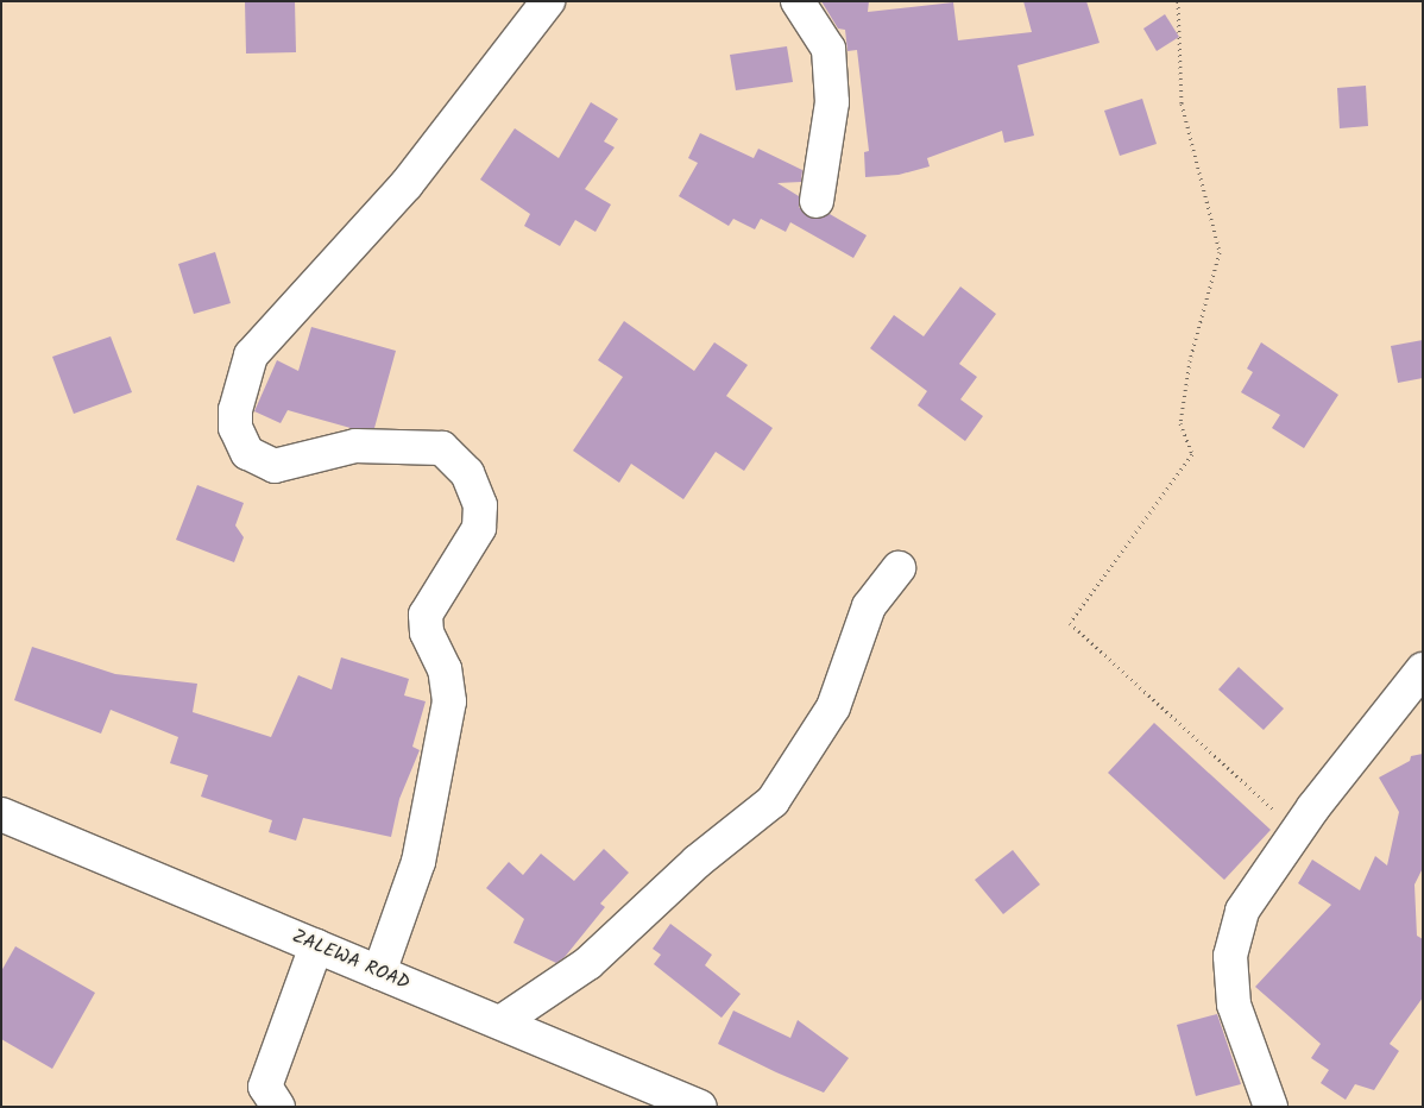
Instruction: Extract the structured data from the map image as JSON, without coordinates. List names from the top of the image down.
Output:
{
  "streets": {
    "main road": ["ZALEWA ROAD"]
  }
}
